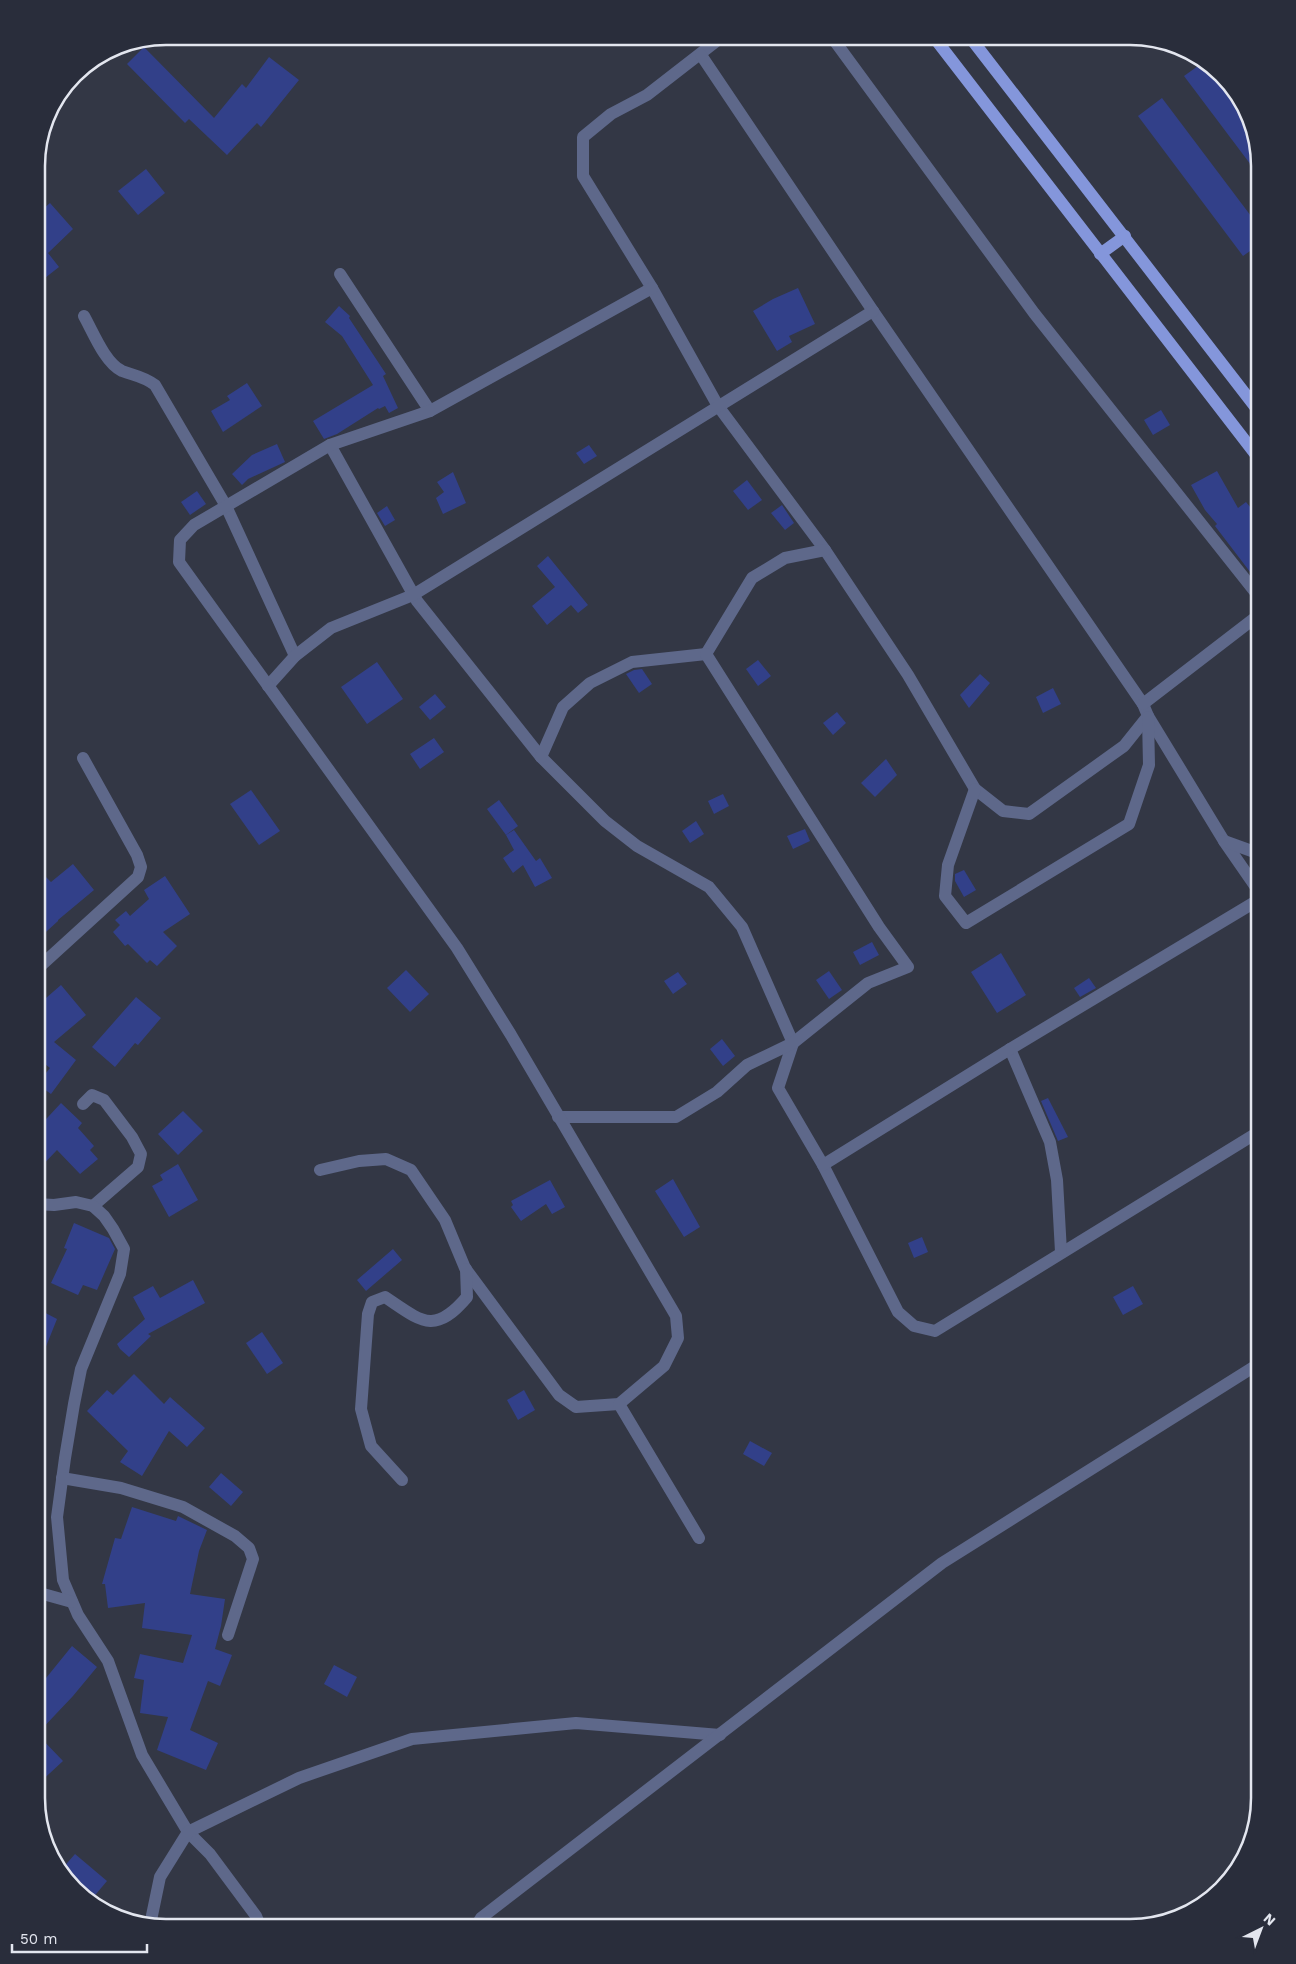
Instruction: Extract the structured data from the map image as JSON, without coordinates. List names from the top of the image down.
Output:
{
  "scale_bar": "50 m",
  "north": "top right"
}
